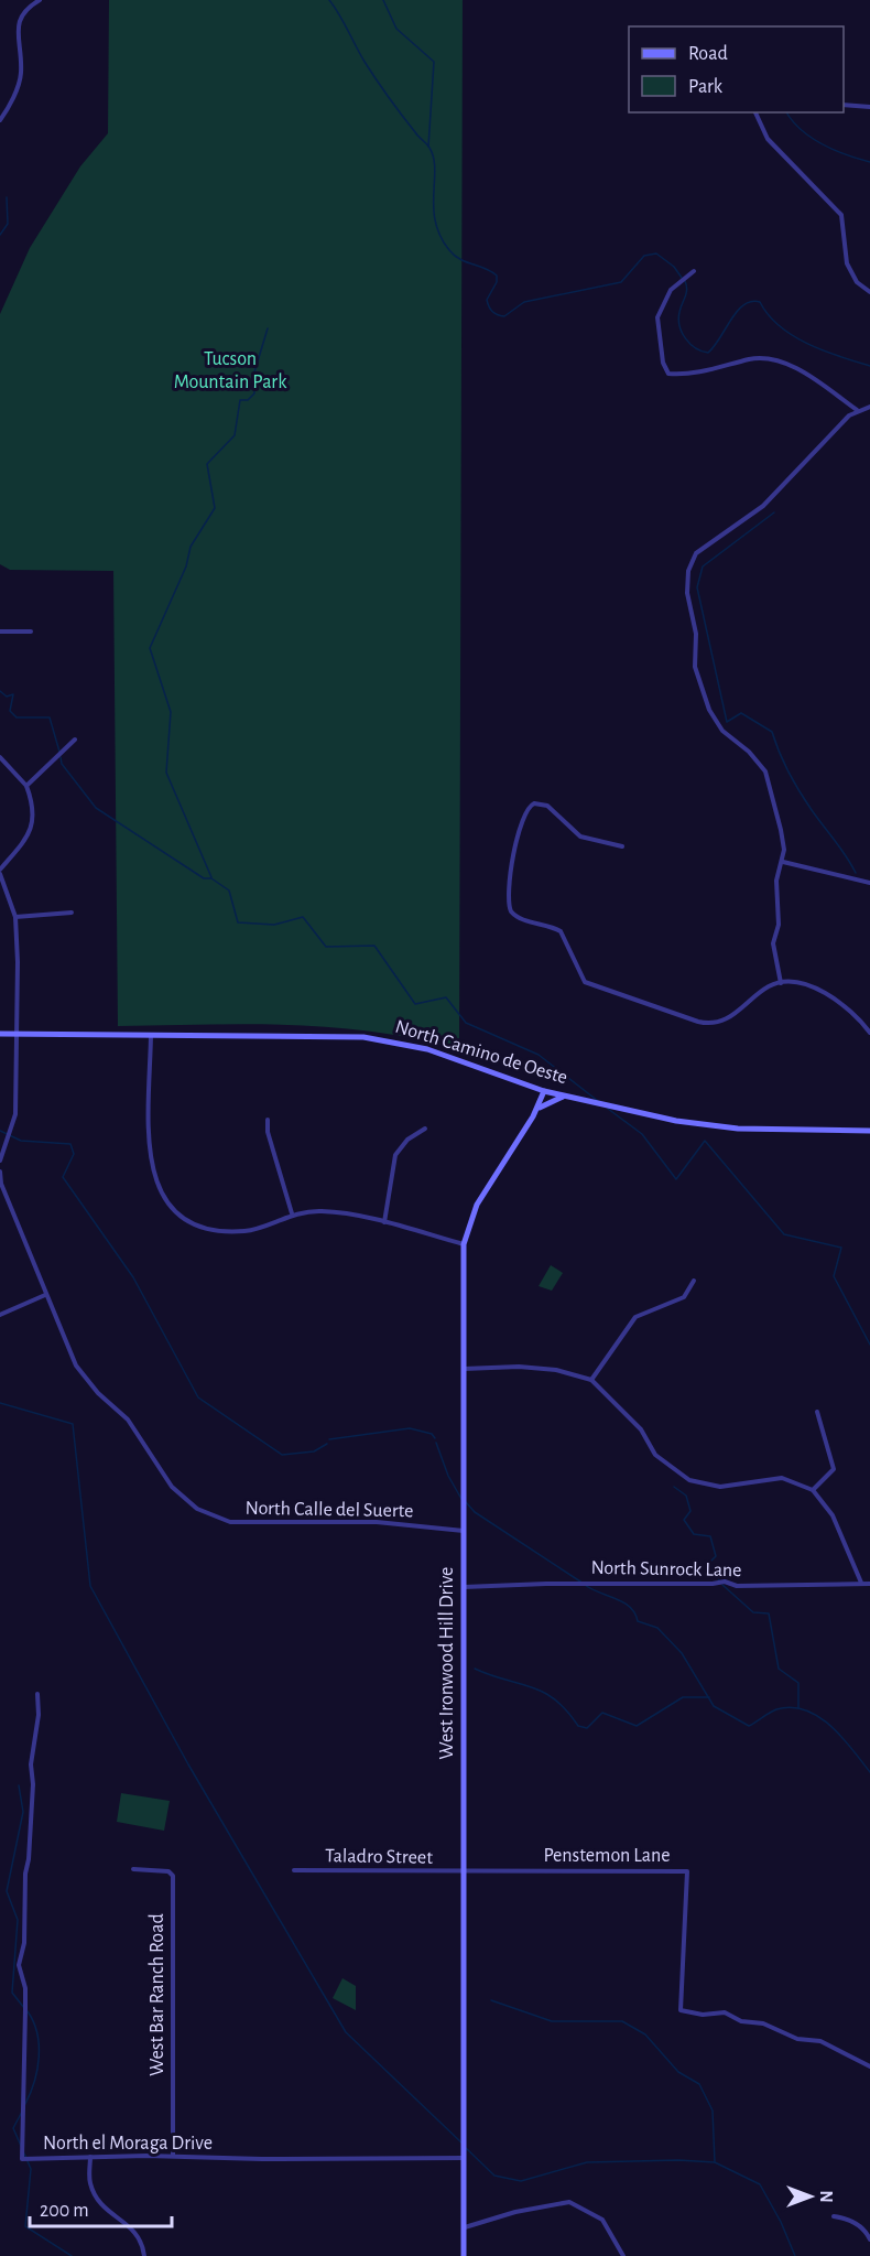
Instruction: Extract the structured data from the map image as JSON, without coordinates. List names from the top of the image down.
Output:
{
  "streets": {
    "street": [
      "North Camino de Oeste",
      "North Calle del Suerte",
      "North Sunrock Lane",
      "West Ironwood Hill Drive",
      "Penstemon Lane",
      "Taladro Street",
      "West Bar Ranch Road",
      "North el Moraga Drive"
    ]
  },
  "crossings": [
    ["North Camino de Oeste", "West Ironwood Hill Drive"],
    ["North Calle del Suerte", "West Ironwood Hill Drive"],
    ["North Sunrock Lane", "West Ironwood Hill Drive"],
    ["West Ironwood Hill Drive", "Penstemon Lane"],
    ["West Ironwood Hill Drive", "Taladro Street"],
    ["West Ironwood Hill Drive", "North el Moraga Drive"],
    ["Penstemon Lane", "Taladro Street"],
    ["West Bar Ranch Road", "North el Moraga Drive"]
  ],
  "parks": ["Tucson Mountain Park"],
  "legend": ["Road", "Park"],
  "scale_bar": "200 m",
  "north": "right"
}
